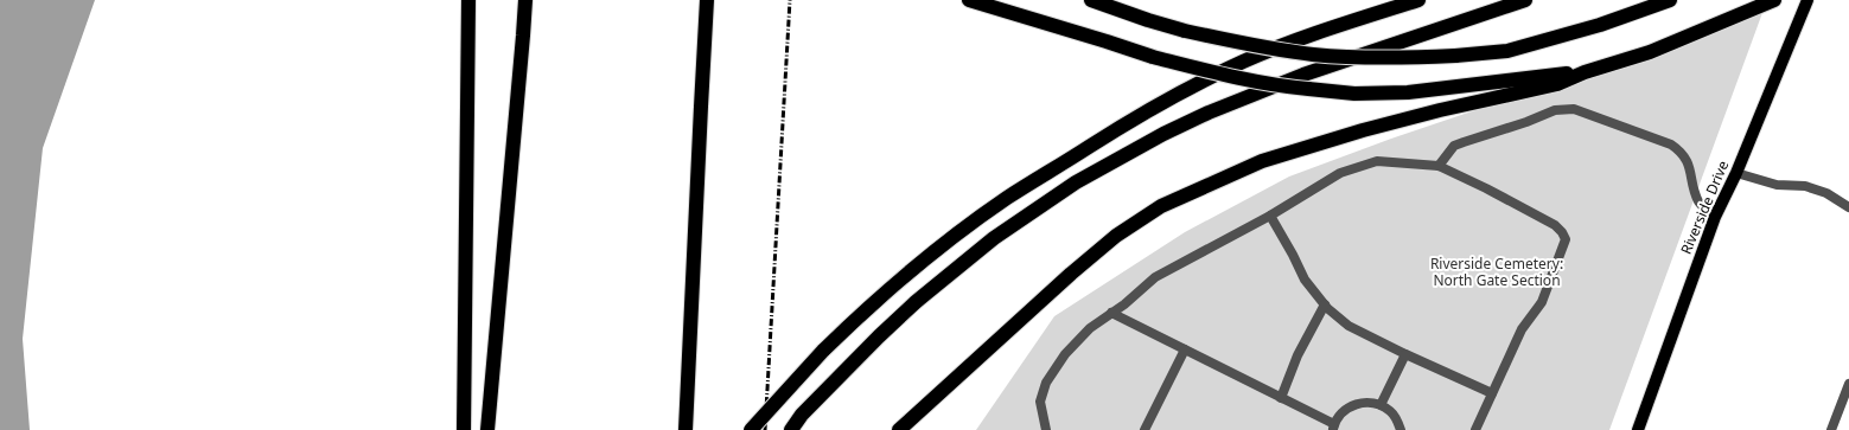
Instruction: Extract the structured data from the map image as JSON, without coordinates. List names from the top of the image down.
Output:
{
  "streets": {
    "main road": ["Riverside Drive"]
  },
  "parks": ["Riverside Cemetery: North Gate Section"]
}
